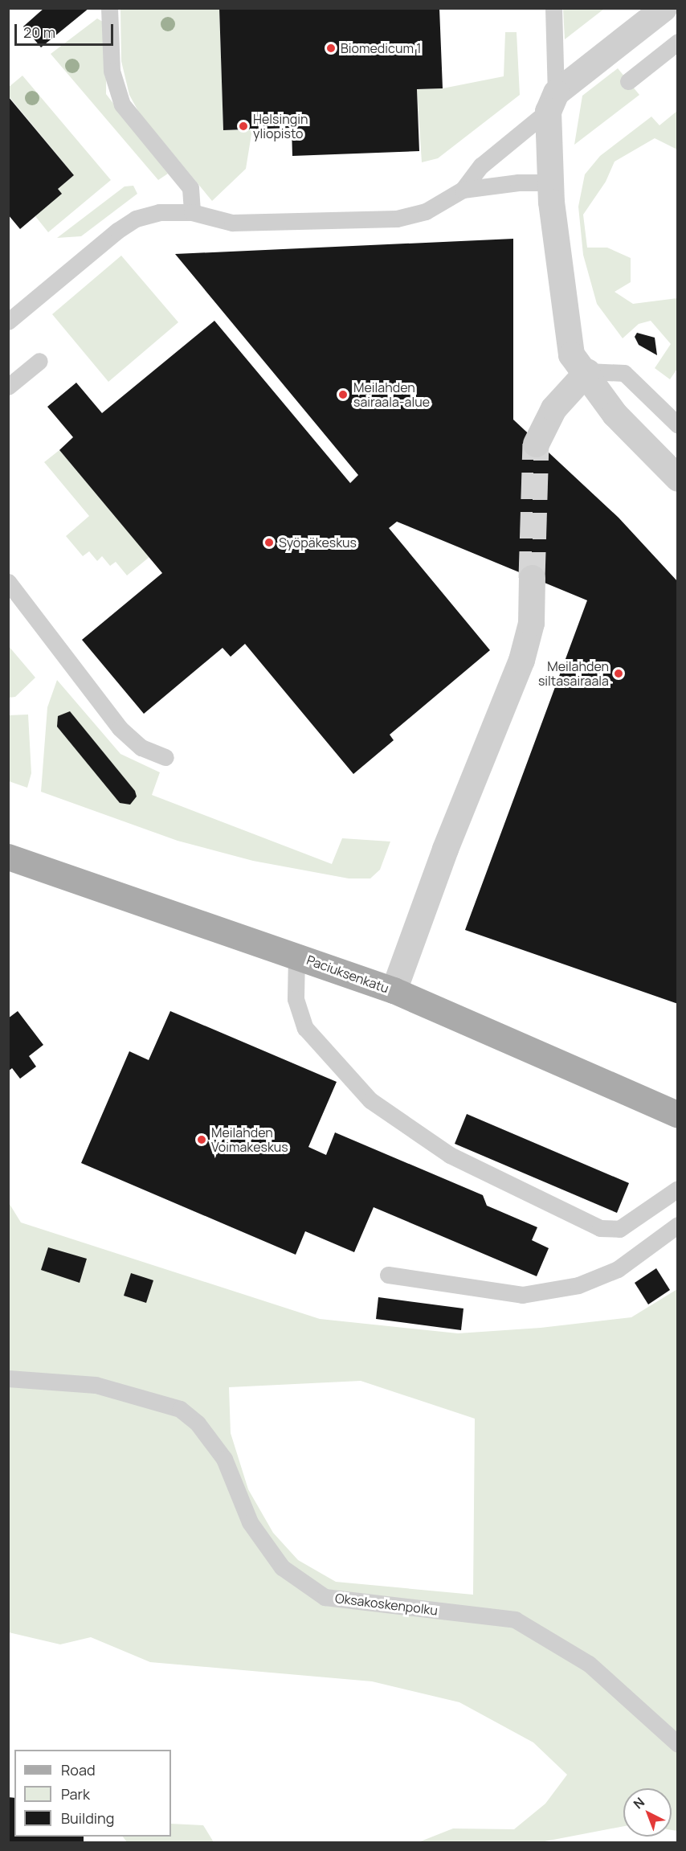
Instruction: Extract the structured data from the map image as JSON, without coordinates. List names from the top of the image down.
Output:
{
  "streets": {
    "main road": ["Paciuksenkatu"],
    "lane": ["Oksakoskenpolku"]
  },
  "places": [
    "Biomedicum 1",
    "Helsingin yliopisto",
    "Meilahden sairaala-alue",
    "Syöpäkeskus",
    "Meilahden siltasairaala",
    "Meilahden Voimakeskus"
  ],
  "legend": ["Road", "Park", "Building"],
  "scale_bar": "20 m",
  "north": "top left"
}
